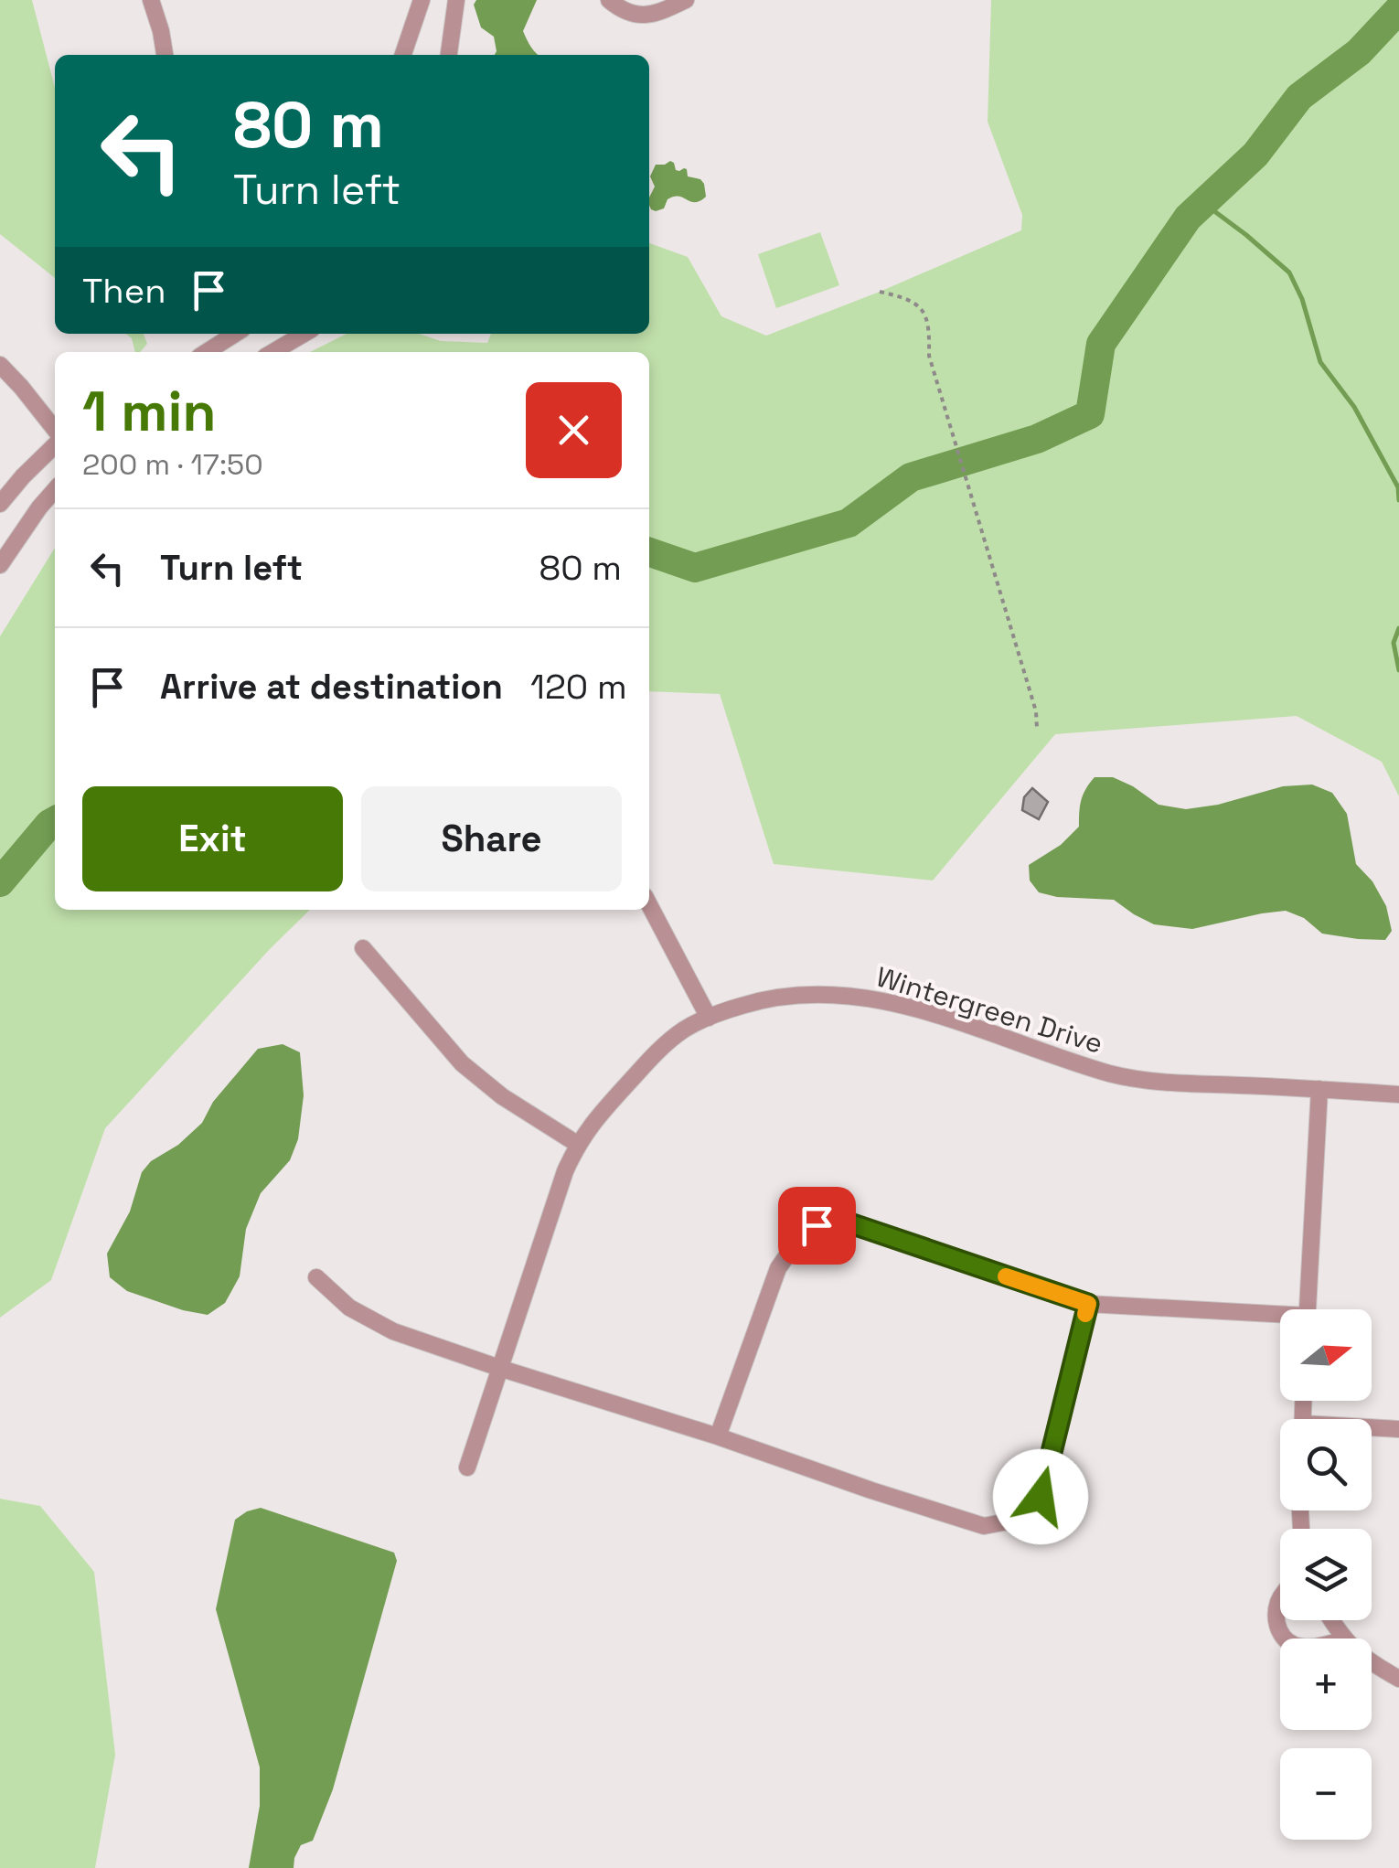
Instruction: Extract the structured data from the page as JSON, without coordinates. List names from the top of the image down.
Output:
{
  "streets": {
    "street": ["Wintergreen Drive"]
  },
  "north": "right",
  "page": {
    "turn": ["80 m", "Turn left"],
    "then": "Then",
    "heading": ["1 min", "200 m · 17:50"],
    "list": [
      {
        "name": "Turn left",
        "value": "80 m"
      },
      {
        "name": "Arrive at destination",
        "value": "120 m"
      }
    ],
    "buttons": ["Exit", "Share"],
    "map_buttons": ["+", "−"]
  }
}
